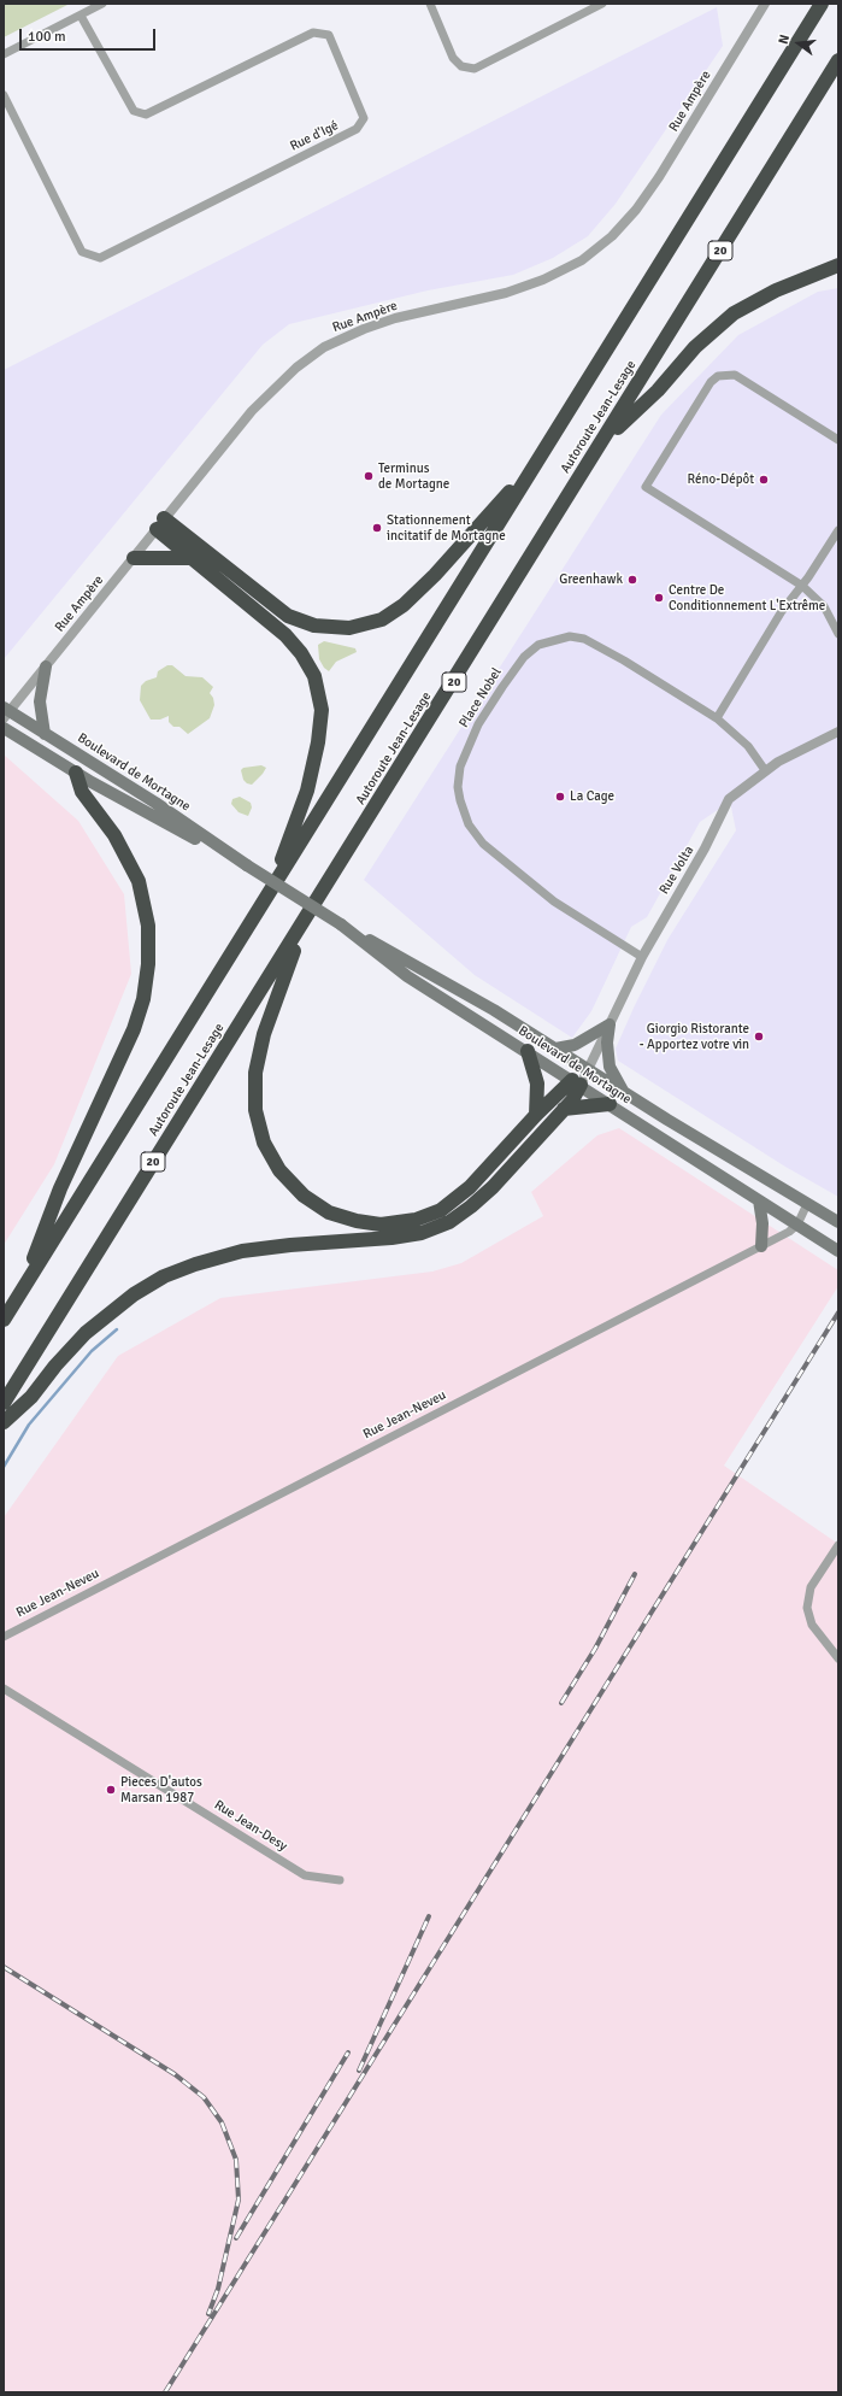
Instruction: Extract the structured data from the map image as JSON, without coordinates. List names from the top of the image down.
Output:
{
  "streets": {
    "highway": ["20", "Autoroute Jean-Lesage"],
    "main road": ["Boulevard de Mortagne"],
    "street": [
      "Rue Ampère",
      "Rue d'Igé",
      "Place Nobel",
      "Rue Volta",
      "Rue Jean-Neveu",
      "Rue Jean-Desy"
    ]
  },
  "crossings": [
    ["Rue Ampère", "Boulevard de Mortagne"],
    ["Place Nobel", "Rue Volta"],
    ["Boulevard de Mortagne", "Rue Volta"],
    ["Boulevard de Mortagne", "Rue Jean-Neveu"]
  ],
  "places": [
    "Terminus de Mortagne",
    "Réno-Dépôt",
    "Stationnement incitatif de Mortagne",
    "Greenhawk",
    "Centre De Conditionnement L'Extrême",
    "La Cage",
    "Giorgio Ristorante - Apportez votre vin",
    "Pieces D'autos Marsan 1987"
  ],
  "scale_bar": "100 m",
  "north": "left"
}
